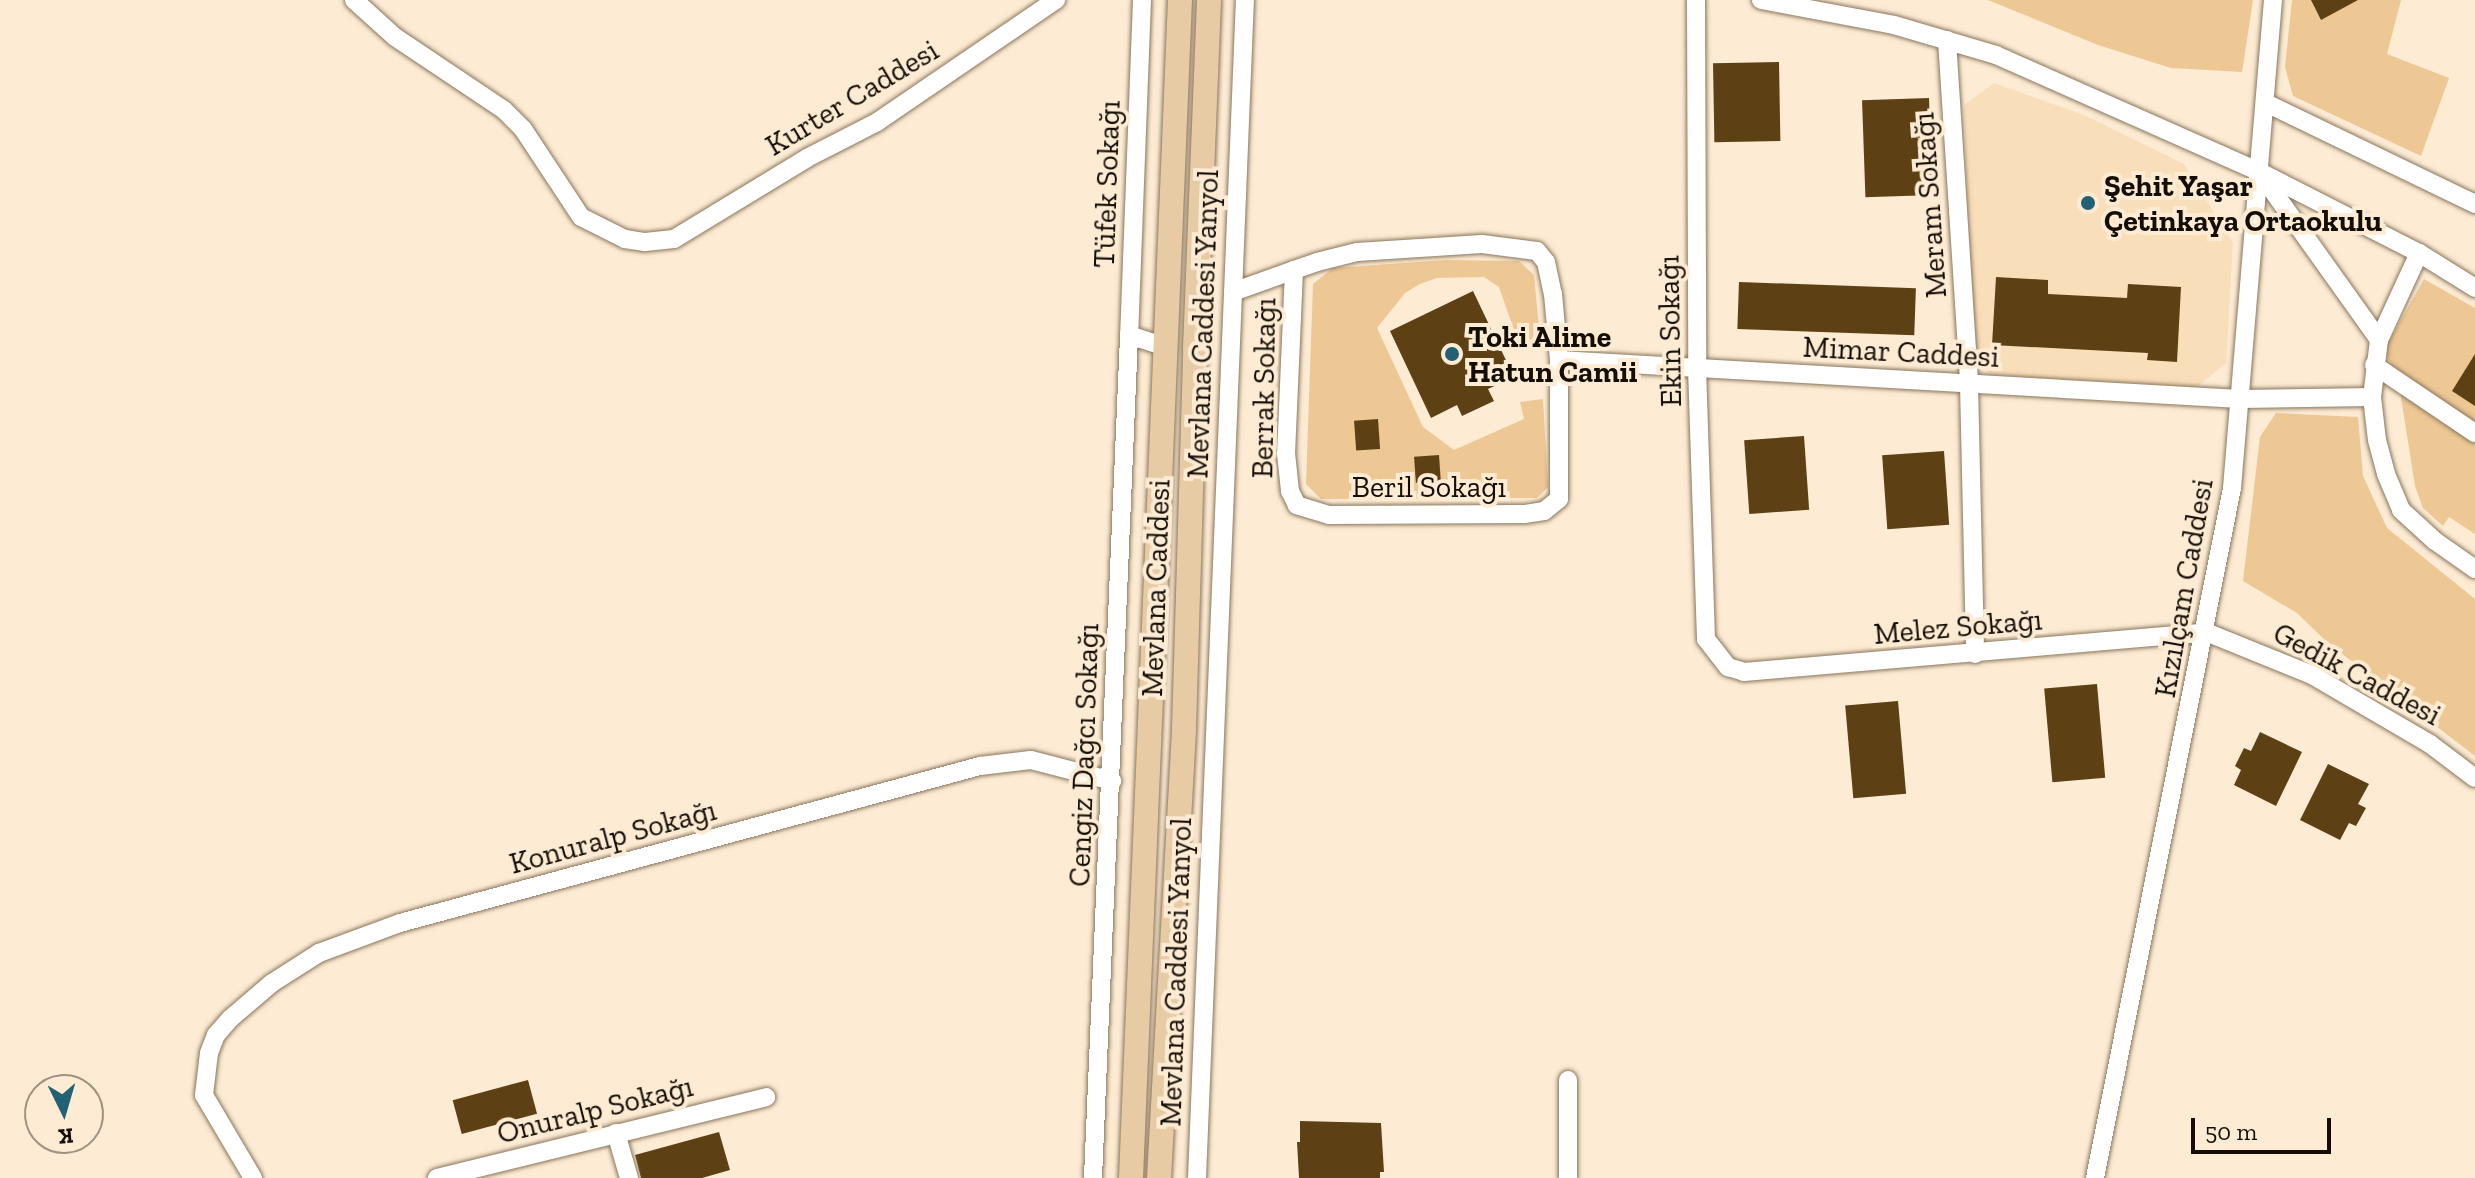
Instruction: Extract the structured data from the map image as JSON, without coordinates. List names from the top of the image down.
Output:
{
  "streets": {
    "main road": ["Mevlana Caddesi"],
    "street": [
      "Kurter Caddesi",
      "Tüfek Sokağı",
      "Meram Sokağı",
      "Mevlana Caddesi Yanyol",
      "Ekin Sokağı",
      "Mimar Caddesi",
      "Berrak Sokağı",
      "Beril Sokağı",
      "Kızılçam Caddesi",
      "Melez Sokağı",
      "Gedik Caddesi",
      "Cengiz Dağcı Sokağı",
      "Konuralp Sokağı",
      "Onuralp Sokağı"
    ]
  },
  "crossings": [
    ["Tüfek Sokağı", "Cengiz Dağcı Sokağı"],
    ["Meram Sokağı", "Mimar Caddesi"],
    ["Meram Sokağı", "Melez Sokağı"],
    ["Ekin Sokağı", "Mimar Caddesi"],
    ["Ekin Sokağı", "Melez Sokağı"],
    ["Mimar Caddesi", "Beril Sokağı"],
    ["Mimar Caddesi", "Kızılçam Caddesi"],
    ["Berrak Sokağı", "Beril Sokağı"],
    ["Kızılçam Caddesi", "Melez Sokağı"],
    ["Kızılçam Caddesi", "Gedik Caddesi"],
    ["Melez Sokağı", "Gedik Caddesi"],
    ["Cengiz Dağcı Sokağı", "Konuralp Sokağı"]
  ],
  "places": ["Şehit Yaşar Çetinkaya Ortaokulu", "Toki Alime Hatun Camii"],
  "scale_bar": "50 m",
  "north": "bottom"
}
